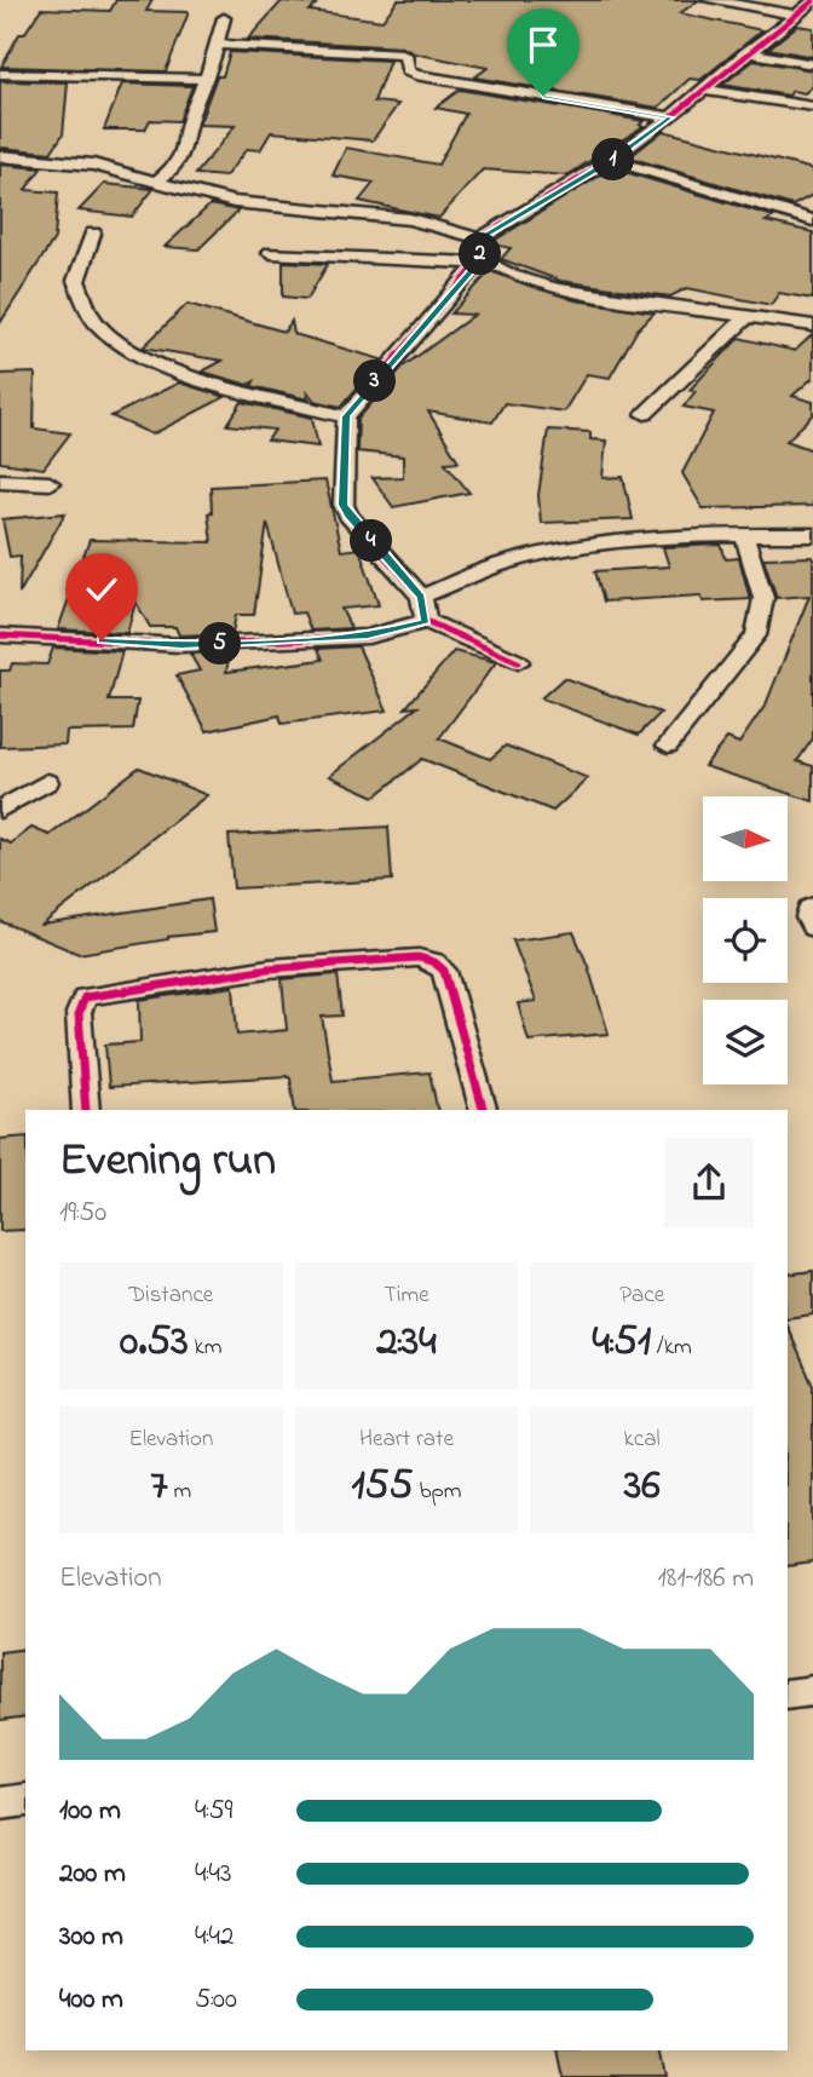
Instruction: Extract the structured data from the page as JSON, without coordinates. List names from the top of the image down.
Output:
{
  "north": "right",
  "page": {
    "pins": [
      "1",
      "2",
      "3",
      "4",
      "5"
    ],
    "heading": ["Evening run", "19:50"],
    "stats": [
      ["Distance", "0.53 km"],
      ["Time", "2:34"],
      ["Pace", "4:51 /km"],
      ["Elevation", "7 m"],
      ["Heart rate", "155 bpm"],
      ["kcal", "36"]
    ],
    "chart": ["Elevation", "181–186 m"],
    "list": [
      {
        "name": "100 m",
        "note": "4:59"
      },
      {
        "name": "200 m",
        "note": "4:43"
      },
      {
        "name": "300 m",
        "note": "4:42"
      },
      {
        "name": "400 m",
        "note": "5:00"
      }
    ]
  }
}
